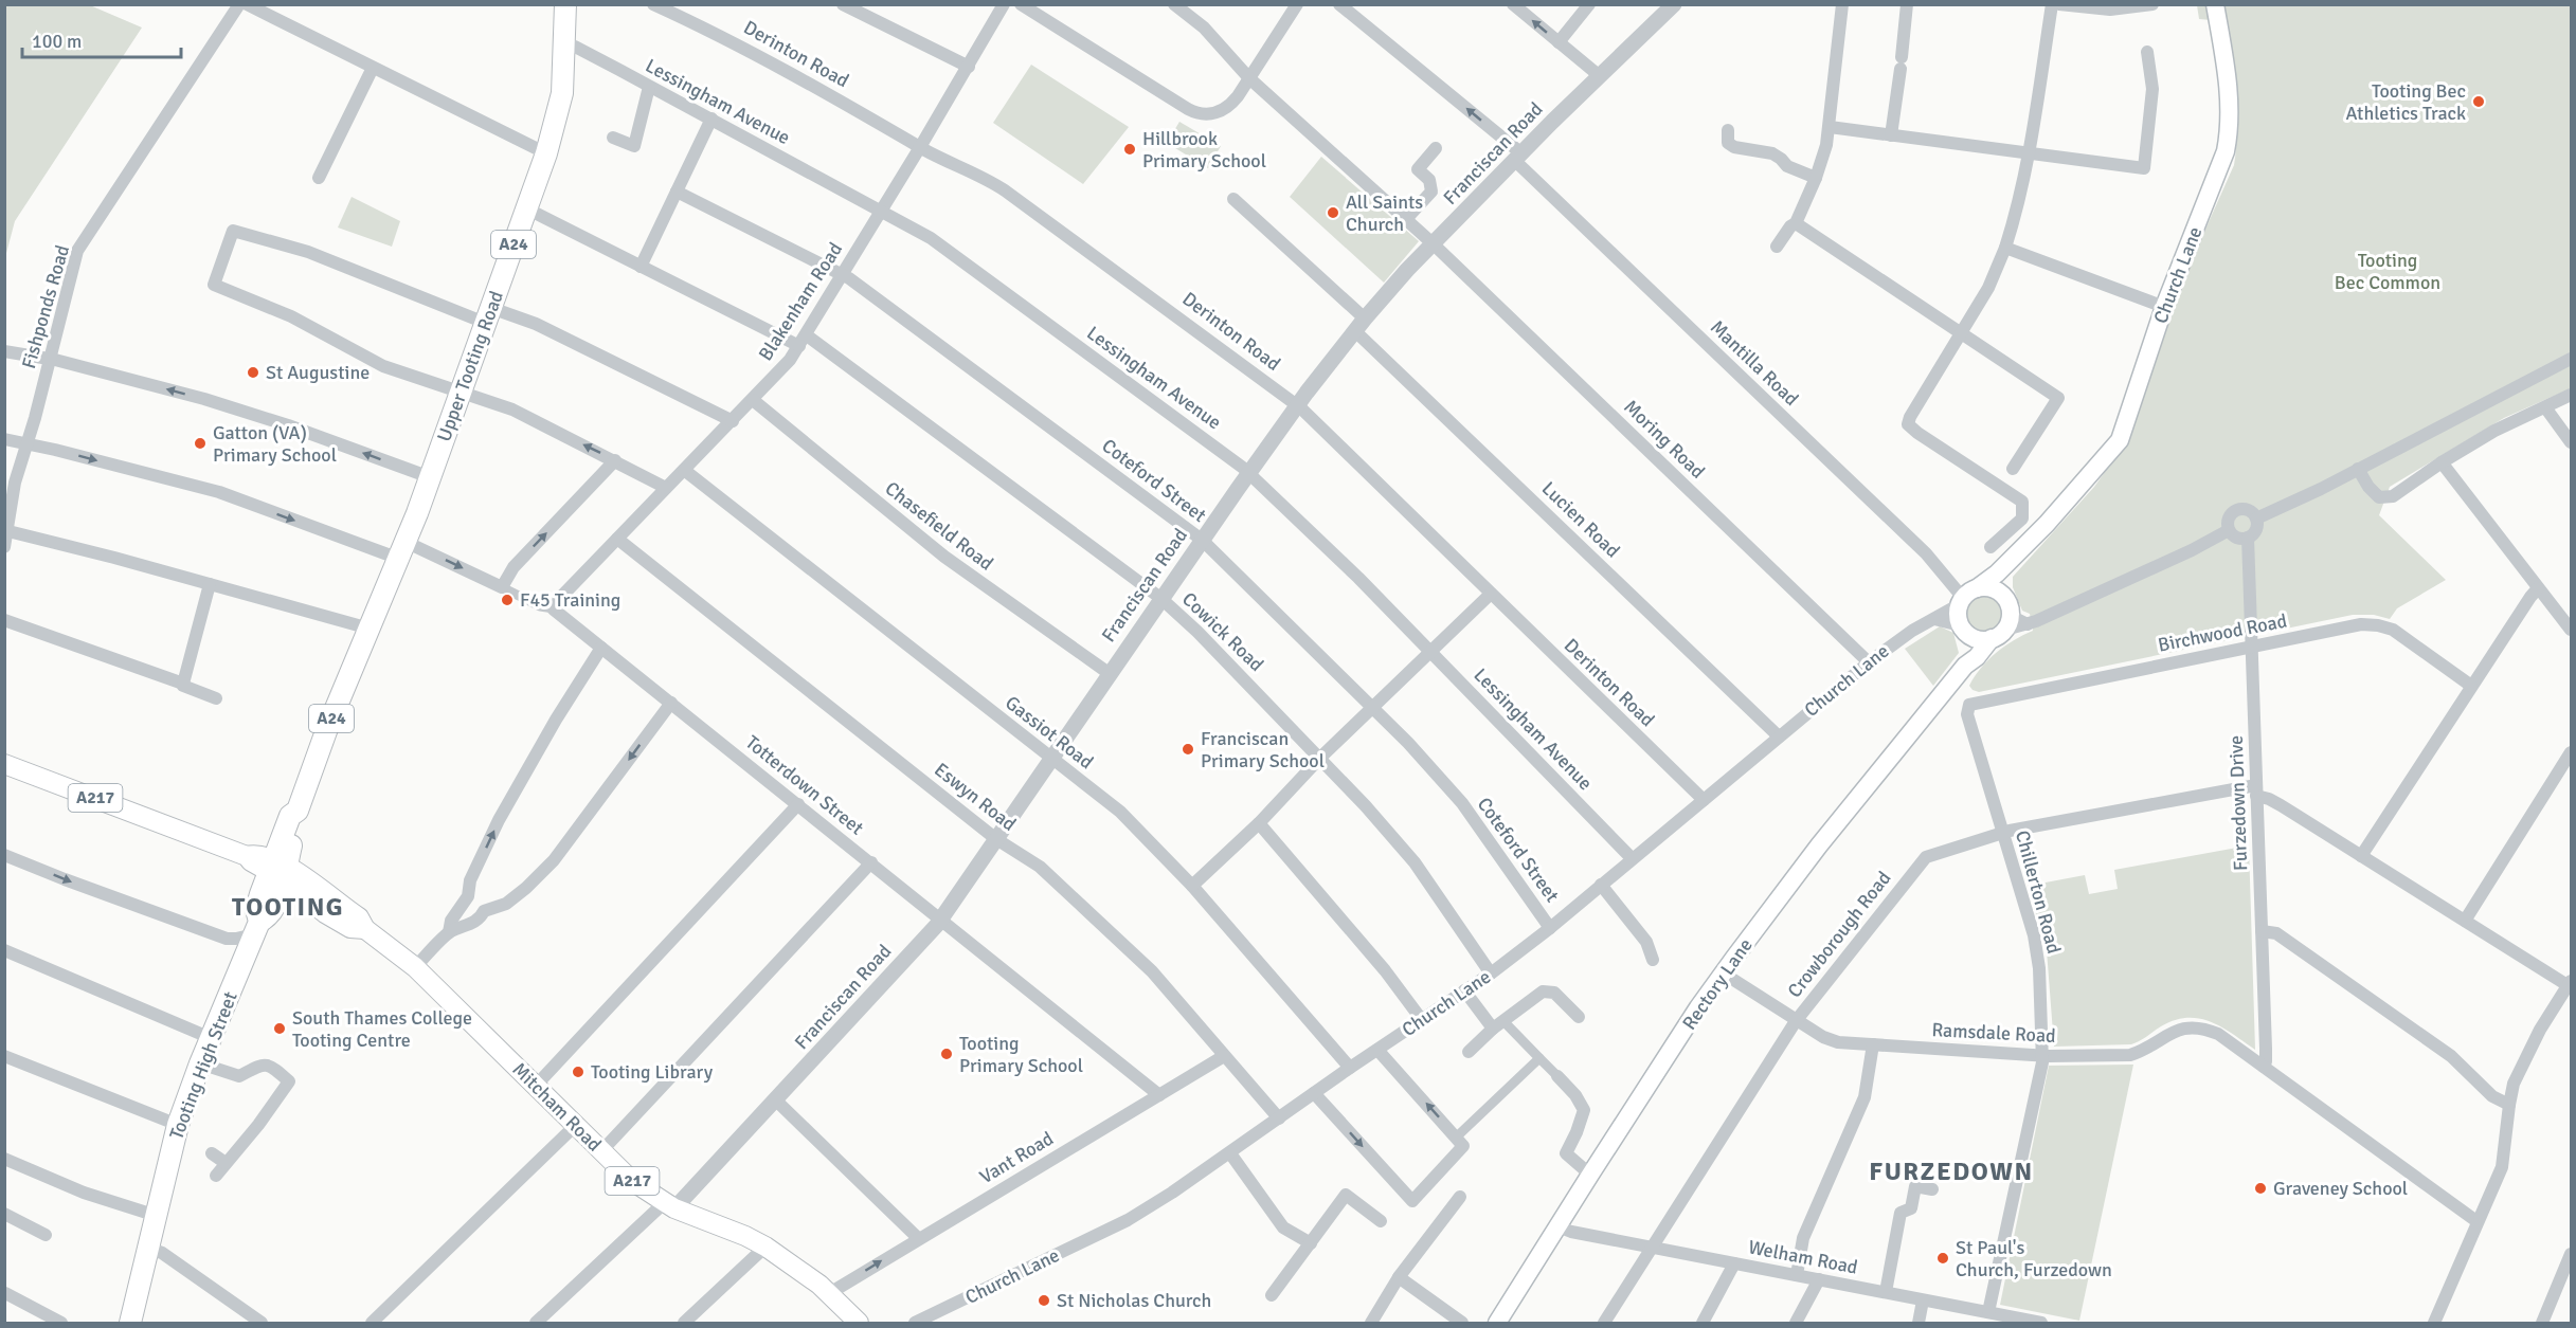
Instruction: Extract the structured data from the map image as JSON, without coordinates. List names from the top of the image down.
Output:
{
  "streets": {
    "highway": ["A24", "Upper Tooting Road", "Tooting High Street"],
    "main road": [
      "Church Lane",
      "A217",
      "Rectory Lane",
      "Mitcham Road"
    ],
    "street": [
      "Derinton Road",
      "Lessingham Avenue",
      "Franciscan Road",
      "Blakenham Road",
      "Fishponds Road",
      "Mantilla Road",
      "Moring Road",
      "Coteford Street",
      "Lucien Road",
      "Chasefield Road",
      "Cowick Road",
      "Birchwood Road",
      "Gassiot Road",
      "Totterdown Street",
      "Eswyn Road",
      "Furzedown Drive",
      "Chillerton Road",
      "Crowborough Road",
      "Ramsdale Road",
      "Vant Road",
      "Welham Road"
    ]
  },
  "crossings": [
    ["Derinton Road", "Franciscan Road"],
    ["Derinton Road", "Church Lane"],
    ["Derinton Road", "Blakenham Road"],
    ["Lessingham Avenue", "Franciscan Road"],
    ["Lessingham Avenue", "Church Lane"],
    ["Lessingham Avenue", "Blakenham Road"],
    ["Lessingham Avenue", "Upper Tooting Road"],
    ["Franciscan Road", "Mantilla Road"],
    ["Franciscan Road", "Moring Road"],
    ["Franciscan Road", "Coteford Street"],
    ["Franciscan Road", "Lucien Road"],
    ["Franciscan Road", "Chasefield Road"],
    ["Franciscan Road", "Cowick Road"],
    ["Franciscan Road", "Gassiot Road"],
    ["Franciscan Road", "Totterdown Street"],
    ["Franciscan Road", "Eswyn Road"],
    ["Franciscan Road", "Mitcham Road"],
    ["Church Lane", "Mantilla Road"],
    ["Church Lane", "Moring Road"],
    ["Church Lane", "Coteford Street"],
    ["Church Lane", "Lucien Road"],
    ["Church Lane", "Cowick Road"],
    ["Church Lane", "Gassiot Road"],
    ["Church Lane", "Eswyn Road"],
    ["Church Lane", "Rectory Lane"],
    ["Blakenham Road", "Coteford Street"],
    ["Blakenham Road", "Chasefield Road"],
    ["Blakenham Road", "Cowick Road"],
    ["Blakenham Road", "Gassiot Road"],
    ["Blakenham Road", "Totterdown Street"],
    ["Blakenham Road", "Eswyn Road"],
    ["Fishponds Road", "Totterdown Street"],
    ["Mantilla Road", "Rectory Lane"],
    ["Upper Tooting Road", "Cowick Road"],
    ["Upper Tooting Road", "Totterdown Street"],
    ["Upper Tooting Road", "Tooting High Street"],
    ["Birchwood Road", "Furzedown Drive"],
    ["Birchwood Road", "Chillerton Road"],
    ["Totterdown Street", "Tooting High Street"],
    ["Totterdown Street", "Vant Road"],
    ["Eswyn Road", "Vant Road"],
    ["A217", "Tooting High Street"],
    ["A217", "Mitcham Road"],
    ["Furzedown Drive", "Crowborough Road"],
    ["Furzedown Drive", "Ramsdale Road"],
    ["Chillerton Road", "Crowborough Road"],
    ["Chillerton Road", "Ramsdale Road"],
    ["Chillerton Road", "Welham Road"],
    ["Crowborough Road", "Ramsdale Road"],
    ["Crowborough Road", "Welham Road"],
    ["Rectory Lane", "Ramsdale Road"],
    ["Rectory Lane", "Welham Road"],
    ["Tooting High Street", "Mitcham Road"],
    ["Mitcham Road", "Vant Road"]
  ],
  "districts": ["TOOTING", "FURZEDOWN"],
  "parks": ["Tooting Bec Common"],
  "places": [
    "Tooting Bec Athletics Track",
    "Hillbrook Primary School",
    "All Saints Church",
    "St Augustine",
    "Gatton (VA) Primary School",
    "F45 Training",
    "Franciscan Primary School",
    "South Thames College Tooting Centre",
    "Tooting Primary School",
    "Tooting Library",
    "Graveney School",
    "St Paul's Church, Furzedown",
    "St Nicholas Church"
  ],
  "scale_bar": "100 m"
}
